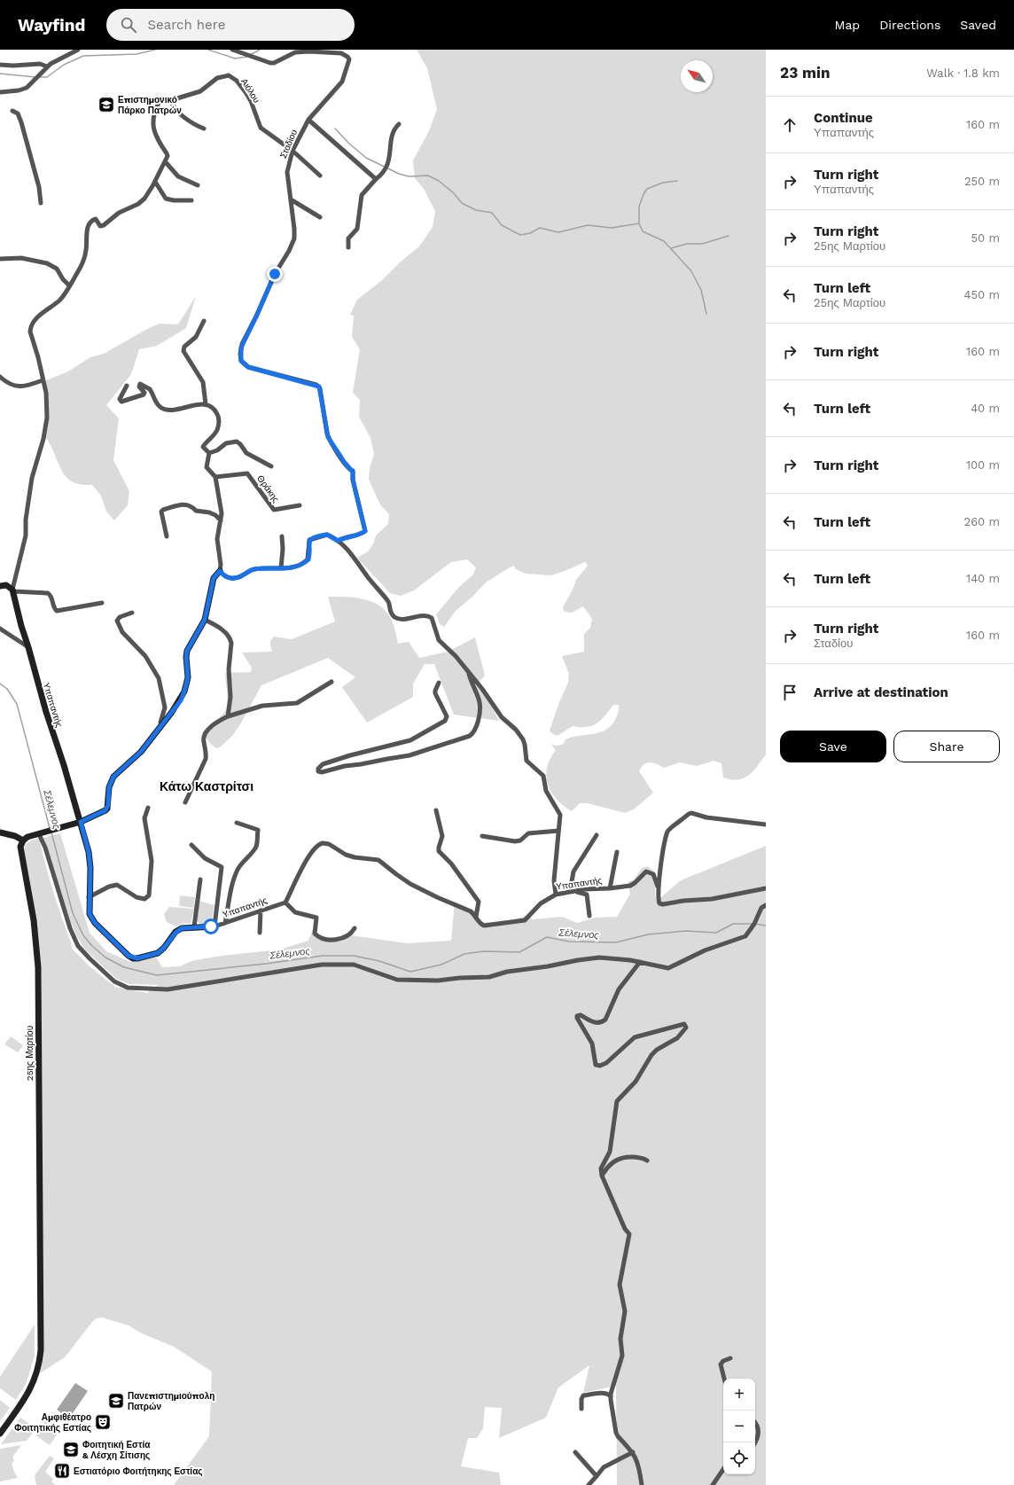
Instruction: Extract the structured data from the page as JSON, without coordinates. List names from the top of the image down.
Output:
{
  "streets": {
    "street": [
      "Αιόλου",
      "Σταδίου",
      "Θράκης",
      "Υπαπαντής",
      "25ης Μαρτίου"
    ]
  },
  "crossings": [
    ["Αιόλου", "Σταδίου"]
  ],
  "districts": ["Κάτω Καστρίτσι"],
  "water": ["Σέλεμνος"],
  "places": {
    "school or university": ["Επιστημονικό Πάρκο Πατρών", "Πανεπιστημιούπολη Πατρών", "Φοιτητική Εστία & Λέσχη Σίτισης"],
    "theatre": ["Αμφιθέατρο Φοιτητικής Εστίας"],
    "restaurant": ["Εστιατόριο Φοιτήτηκης Εστίας"]
  },
  "north": "top left",
  "page": {
    "header": "Wayfind",
    "search": "Search here",
    "nav": ["Map", "Directions", "Saved"],
    "heading": ["23 min", "Walk · 1.8 km"],
    "list": [
      ["Continue", "Υπαπαντής", "160 m"],
      ["Turn right", "Υπαπαντής", "250 m"],
      ["Turn right", "25ης Μαρτίου", "50 m"],
      ["Turn left", "25ης Μαρτίου", "450 m"],
      ["Turn right", "160 m"],
      ["Turn left", "40 m"],
      ["Turn right", "100 m"],
      ["Turn left", "260 m"],
      ["Turn left", "140 m"],
      ["Turn right", "Σταδίου", "160 m"],
      "Arrive at destination"
    ],
    "buttons": ["Save", "Share"],
    "map_buttons": ["+", "−"]
  }
}
